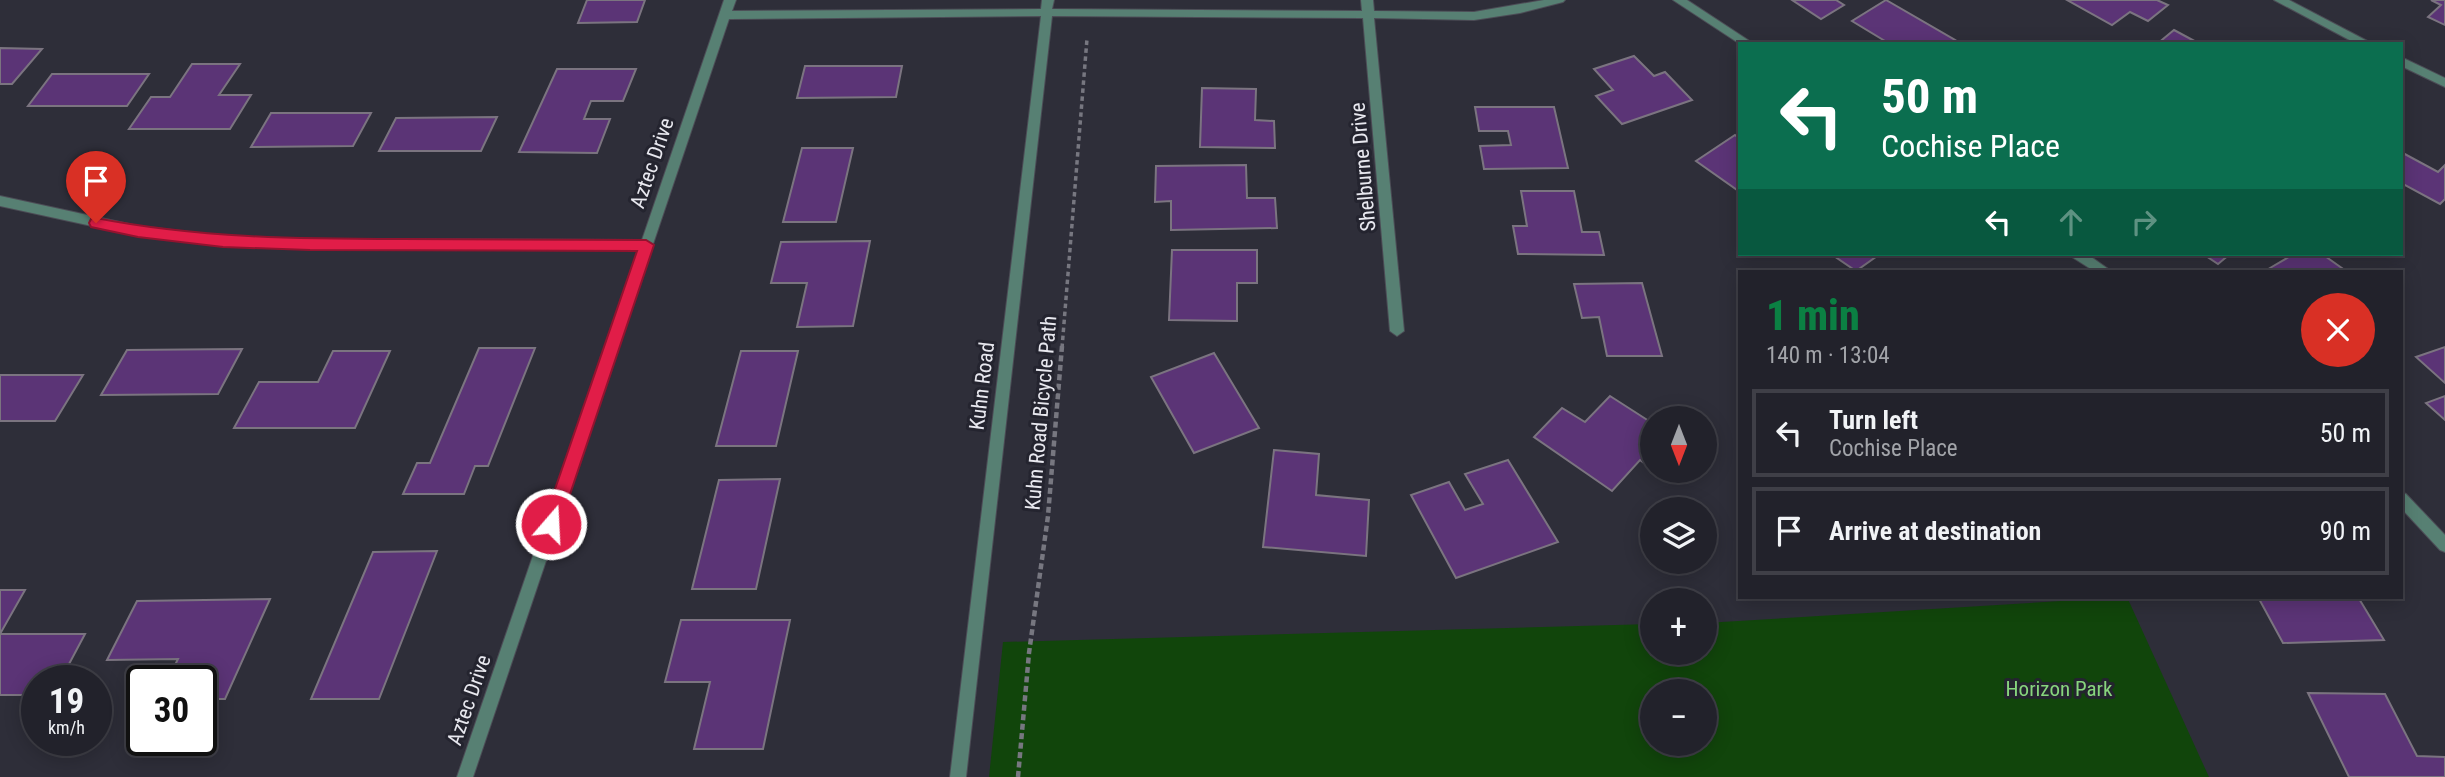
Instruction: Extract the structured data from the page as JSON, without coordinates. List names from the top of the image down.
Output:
{
  "streets": {
    "street": ["Aztec Drive", "Shelburne Drive", "Kuhn Road"],
    "path": ["Kuhn Road Bicycle Path"]
  },
  "parks": ["Horizon Park"],
  "north": "bottom",
  "page": {
    "turn": ["50 m", "Cochise Place"],
    "heading": ["1 min", "140 m · 13:04"],
    "list": [
      {
        "name": "Turn left",
        "note": "Cochise Place",
        "value": "50 m"
      },
      {
        "name": "Arrive at destination",
        "value": "90 m"
      }
    ],
    "map_buttons": ["+", "−"],
    "speed": "19 km/h",
    "limit": "30"
  }
}
